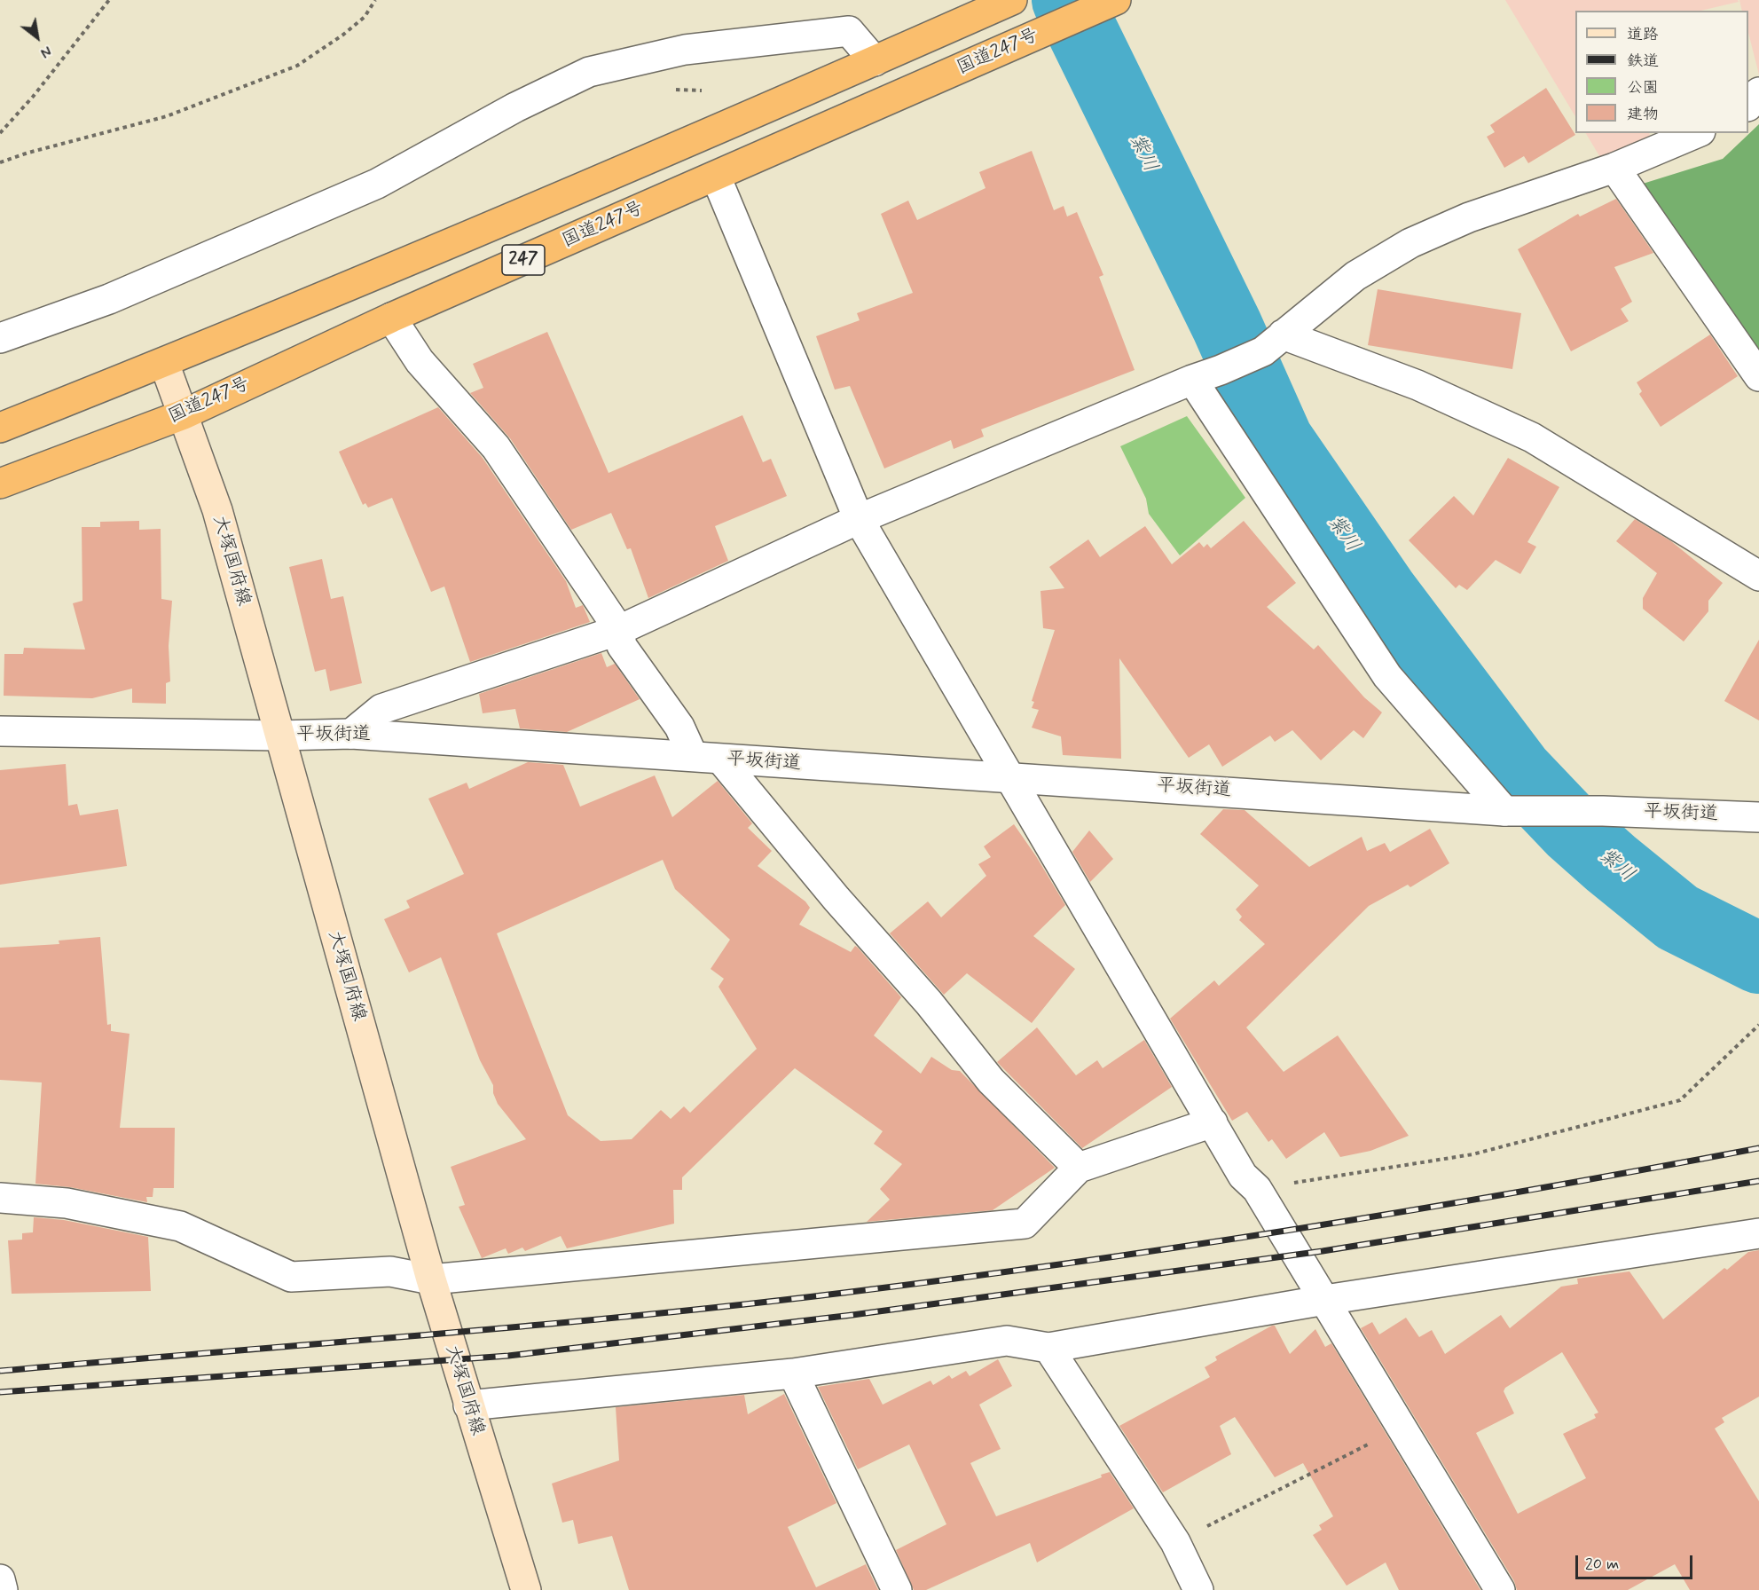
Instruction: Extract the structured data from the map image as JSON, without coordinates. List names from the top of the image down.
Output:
{
  "streets": {
    "highway": ["国道247号", "247"],
    "main road": ["大塚国府線"],
    "street": ["平坂街道"]
  },
  "crossings": [
    ["国道247号", "大塚国府線"],
    ["247", "大塚国府線"],
    ["大塚国府線", "平坂街道"]
  ],
  "water": ["紫川"],
  "legend": [
    "道路",
    "鉄道",
    "公園",
    "建物"
  ],
  "scale_bar": "20 m",
  "north": "bottom right"
}
